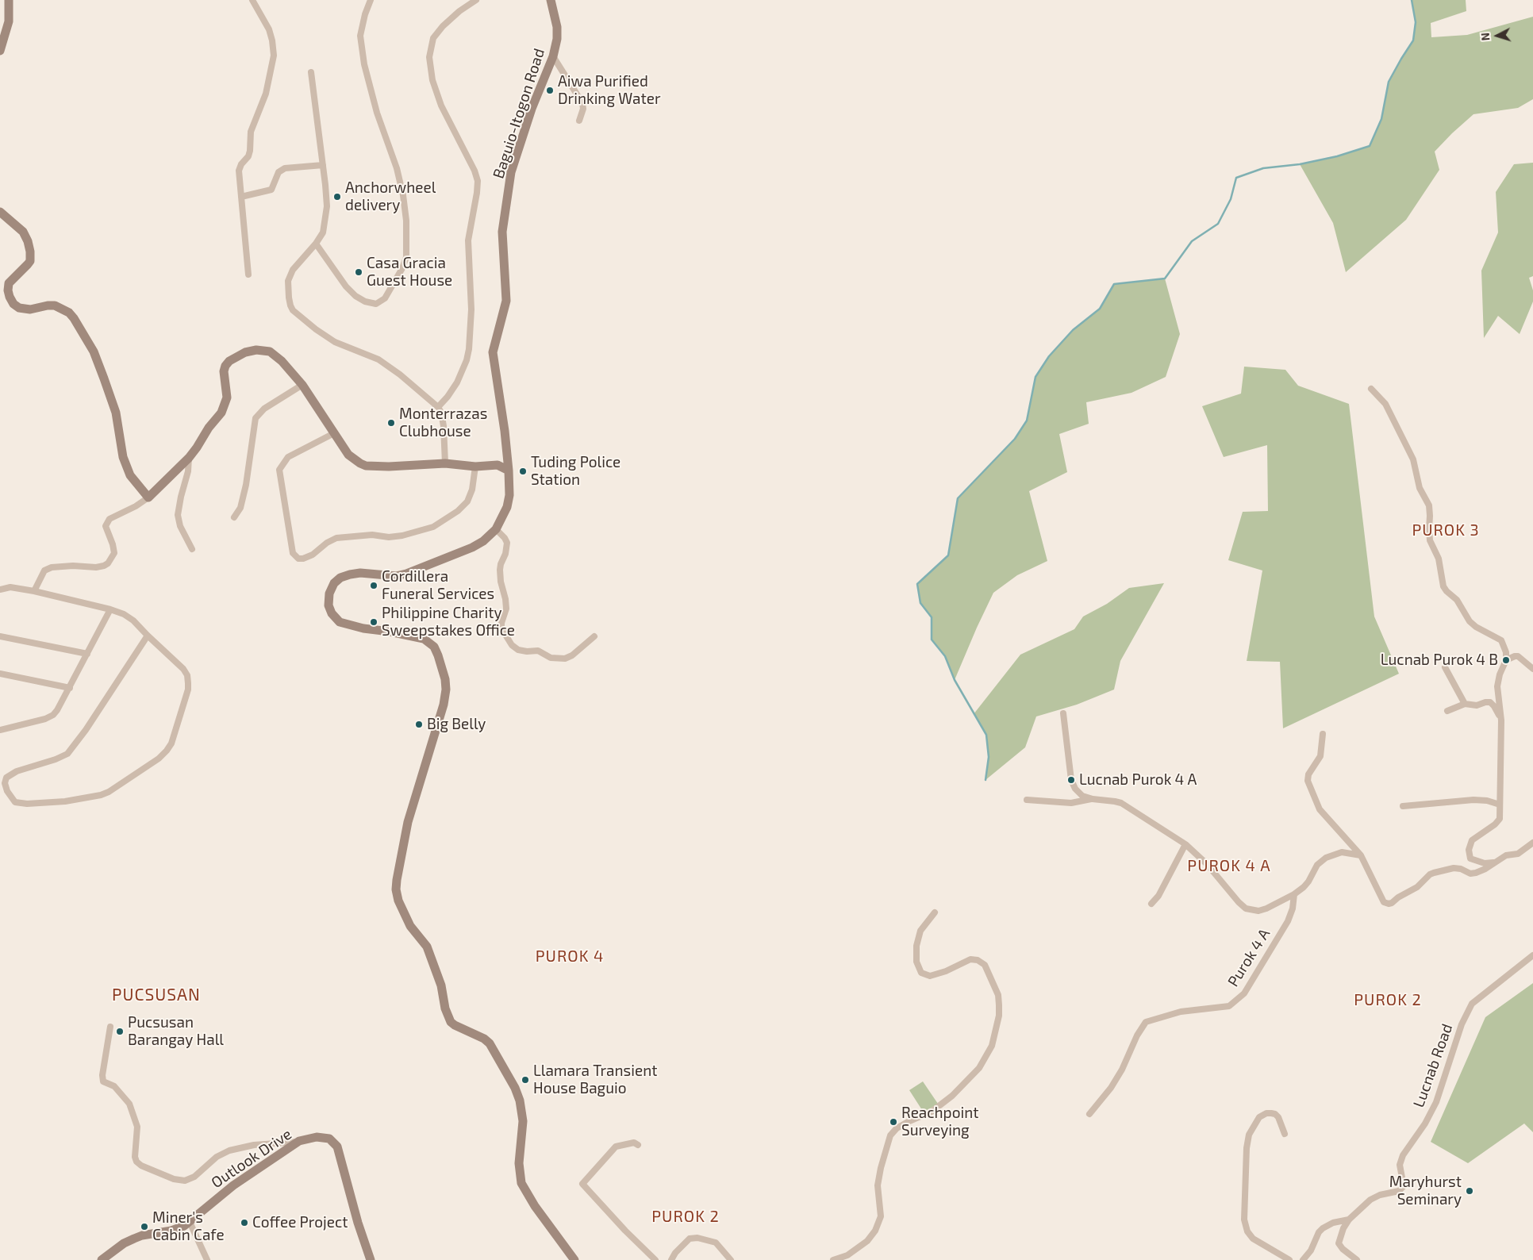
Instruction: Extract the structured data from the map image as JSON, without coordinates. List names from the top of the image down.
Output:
{
  "streets": {
    "main road": ["Baguio-Itogon Road", "Outlook Drive"],
    "street": ["Purok 4 A", "Lucnab Road"]
  },
  "districts": [
    "PUROK 3",
    "PUROK 4 A",
    "PUROK 4",
    "PUCSUSAN",
    "PUROK 2",
    "PUROK 2"
  ],
  "places": [
    "Aiwa Purified Drinking Water",
    "Anchorwheel delivery",
    "Casa Gracia Guest House",
    "Monterrazas Clubhouse",
    "Tuding Police Station",
    "Cordillera Funeral Services",
    "Philippine Charity Sweepstakes Office",
    "Lucnab Purok 4 B",
    "Big Belly",
    "Lucnab Purok 4 A",
    "Pucsusan Barangay Hall",
    "Llamara Transient House Baguio",
    "Reachpoint Surveying",
    "Maryhurst Seminary",
    "Coffee Project",
    "Miner's Cabin Cafe"
  ],
  "north": "left"
}
